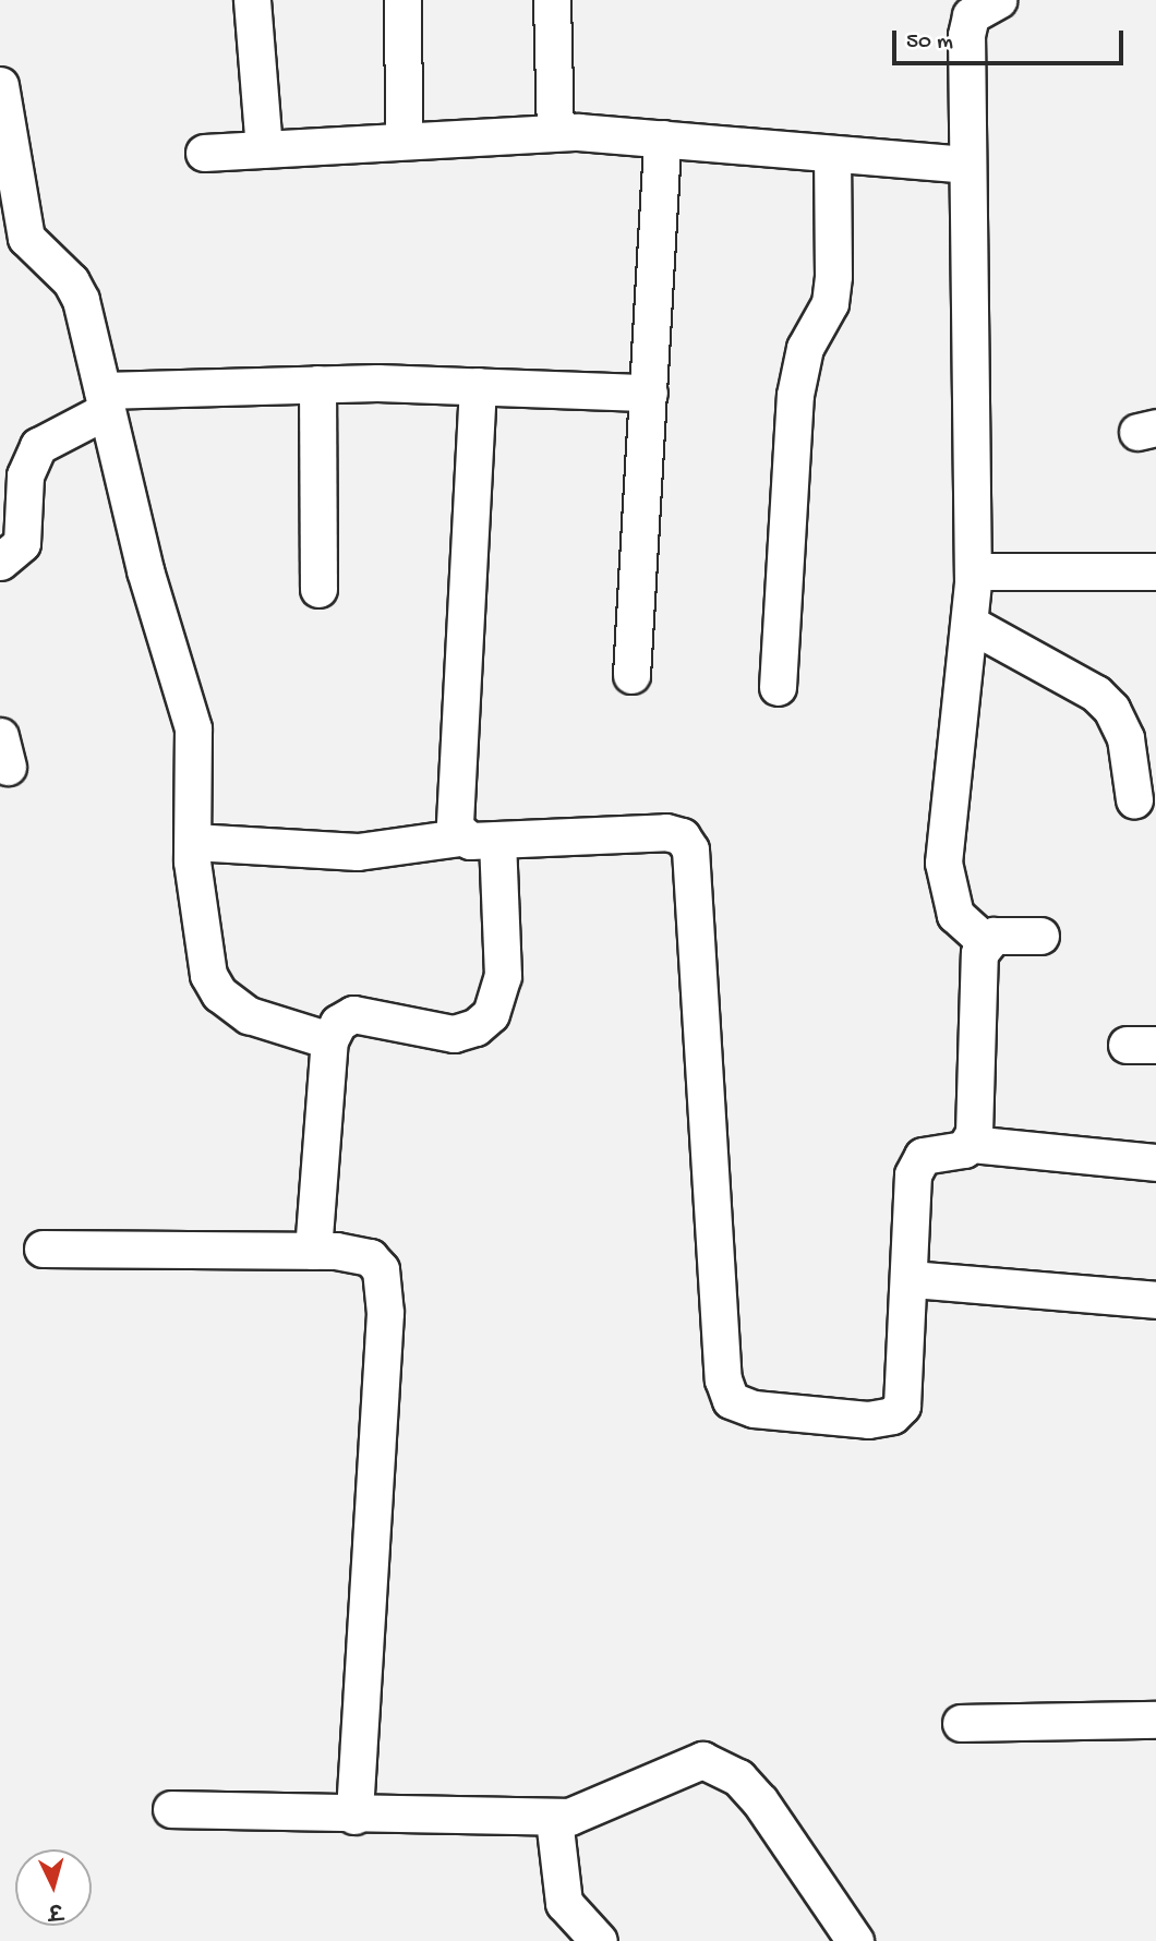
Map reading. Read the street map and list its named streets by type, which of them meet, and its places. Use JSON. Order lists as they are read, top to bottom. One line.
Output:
{"scale_bar":"50 m","north":"bottom"}
